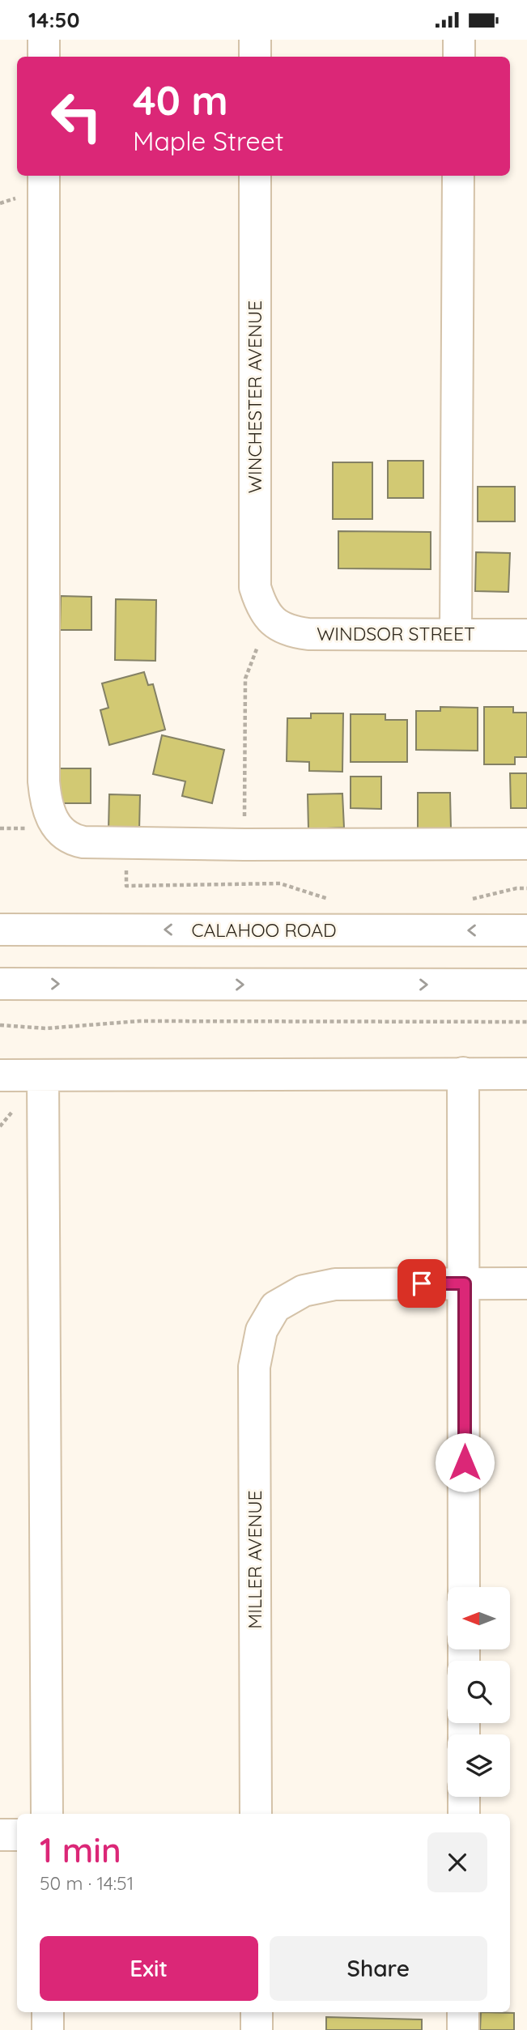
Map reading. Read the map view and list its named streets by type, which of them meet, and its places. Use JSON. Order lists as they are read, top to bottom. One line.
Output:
{"streets":{"street":["WINCHESTER AVENUE","WINDSOR STREET","CALAHOO ROAD","MILLER AVENUE"]},"crossings":[["WINCHESTER AVENUE","WINDSOR STREET"]],"north":"left","page":{"status":"14:50","turn":["40 m","Maple Street"],"heading":["1 min","50 m · 14:51"],"buttons":["Exit","Share"]}}
